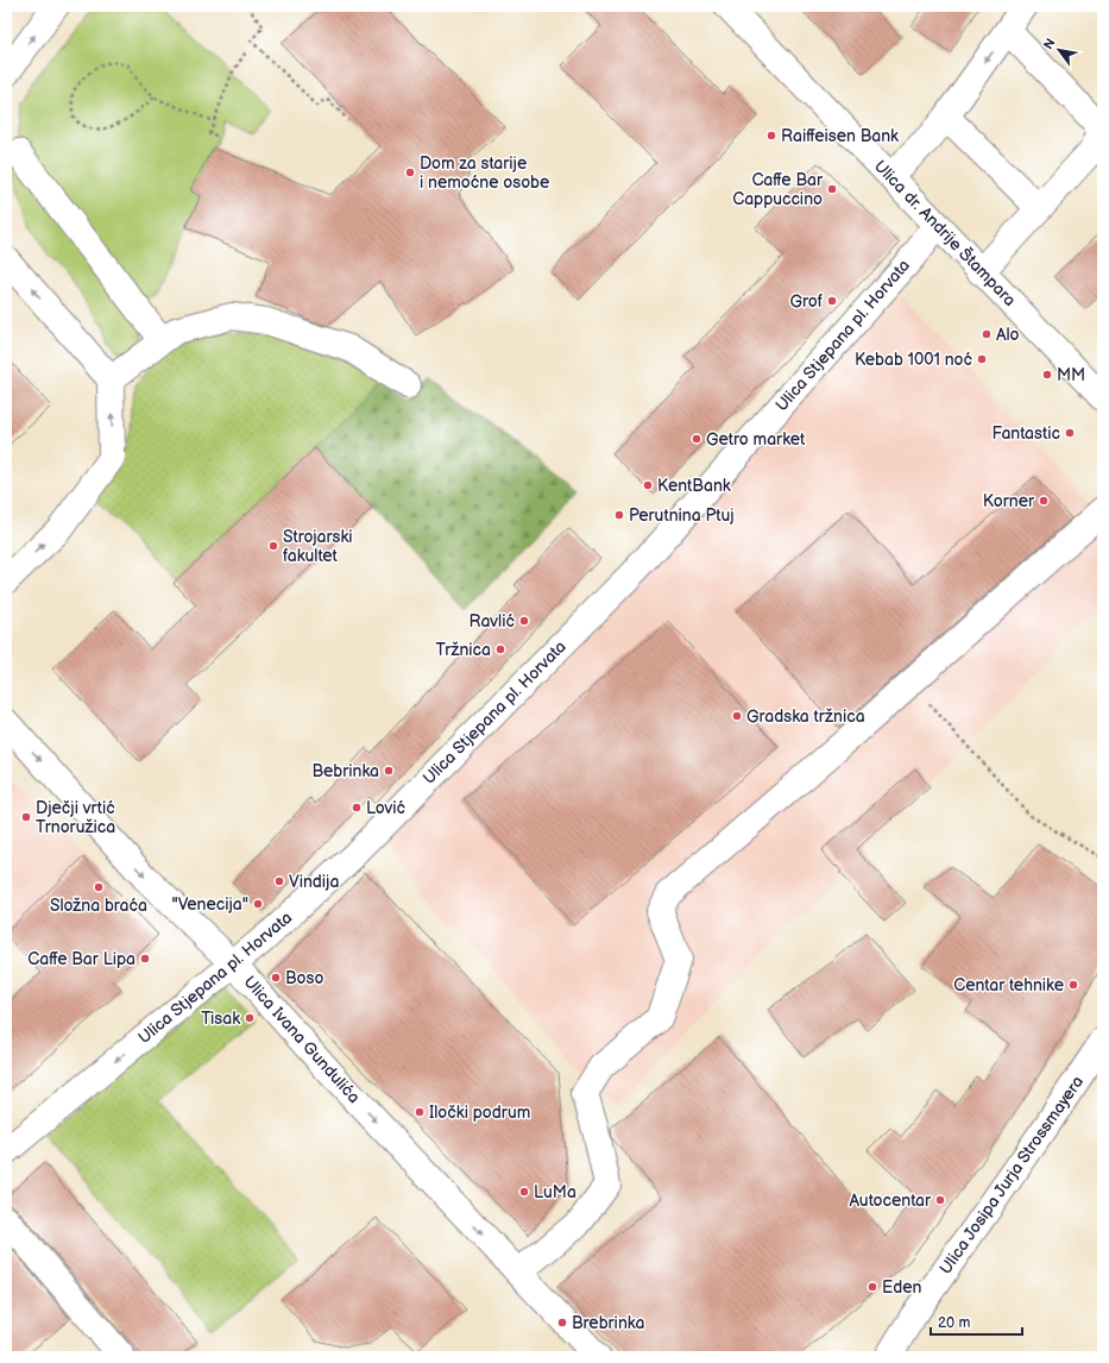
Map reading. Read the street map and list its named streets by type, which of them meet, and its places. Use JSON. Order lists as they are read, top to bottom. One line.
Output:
{"streets":{"street":["Ulica dr. Andrije Štampara","Ulica Stjepana pl. Horvata","Ulica Ivana Gundulića","Ulica Josipa Jurja Strossmayera"]},"crossings":[["Ulica dr. Andrije Štampara","Ulica Stjepana pl. Horvata"],["Ulica Stjepana pl. Horvata","Ulica Ivana Gundulića"]],"one_way":["Ulica Ivana Gundulića"],"places":["Raiffeisen Bank","Dom za starije i nemoćne osobe","Caffe Bar Cappuccino","Grof","Alo","Kebab 1001 noć","MM","Fantastic","Getro market","KentBank","Korner","Perutnina Ptuj","Strojarski fakultet","Ravlić","Tržnica","Gradska tržnica","Bebrinka","Lović","Dječji vrtić Trnoružica","Vindija","Složna braća","\"Venecija\"","Caffe Bar Lipa","Boso","Centar tehnike","Tisak","Iločki podrum","LuMa","Autocentar","Eden","Brebrinka"],"scale_bar":"20 m","north":"top left"}
